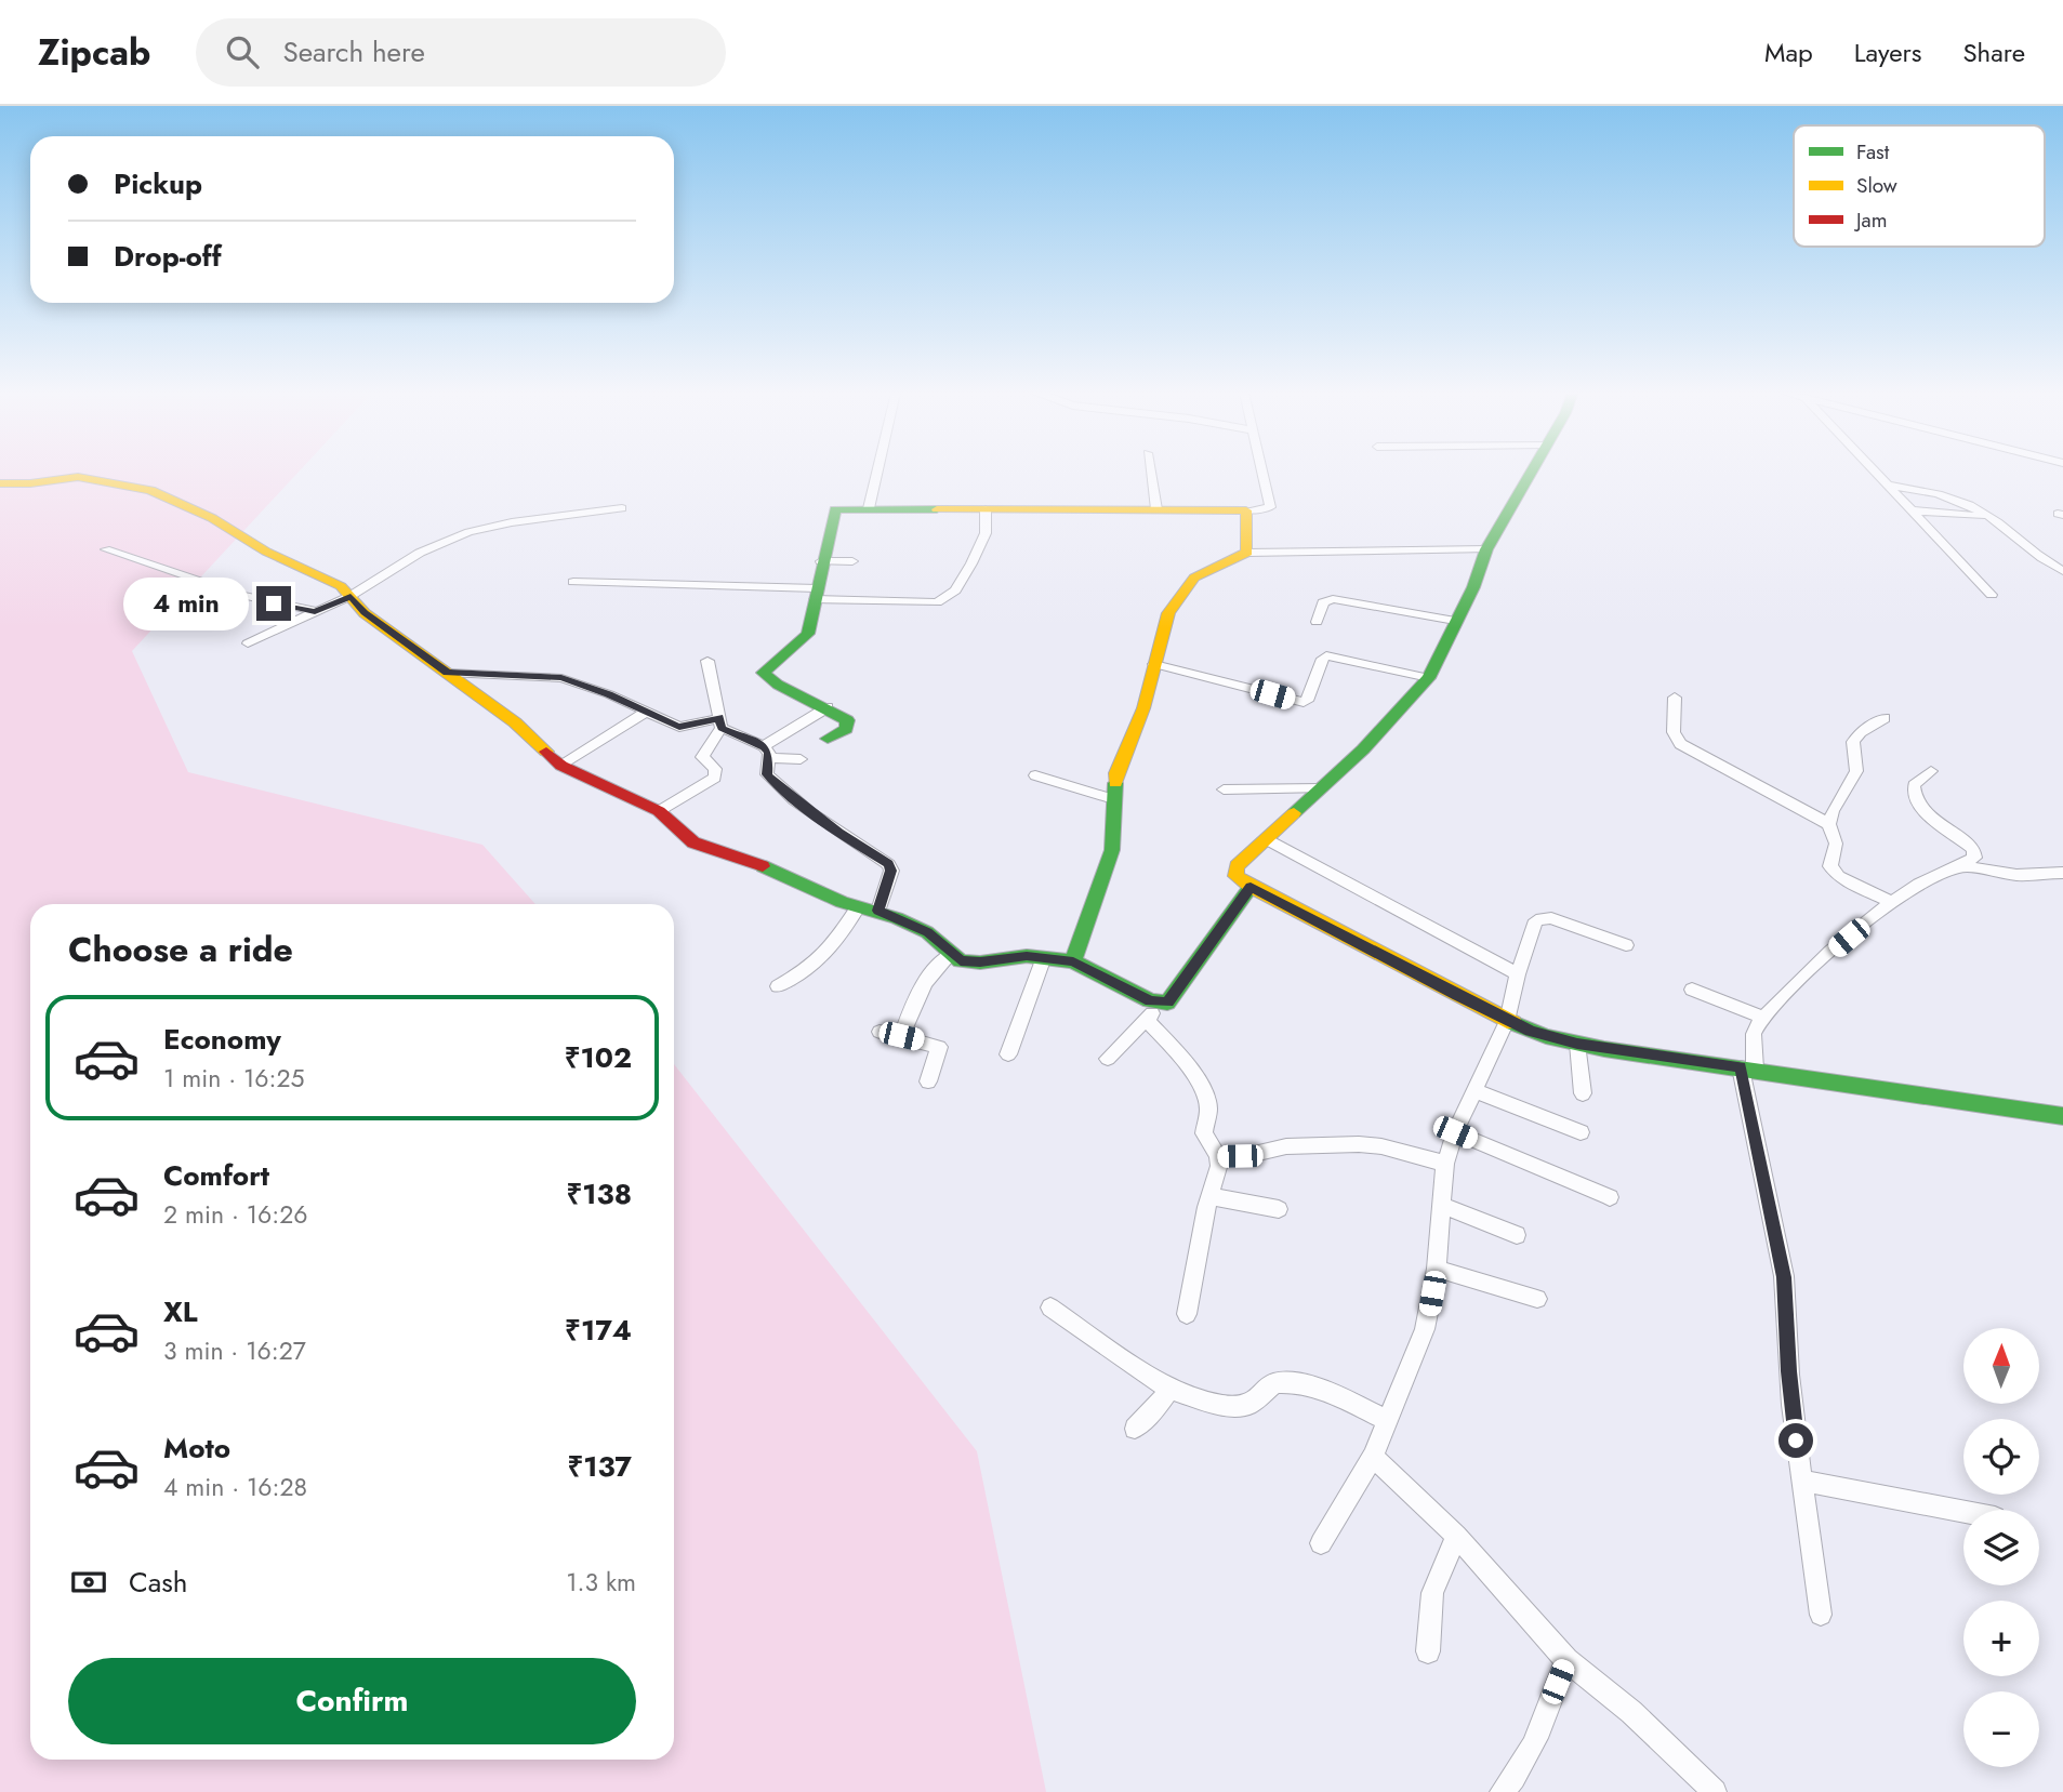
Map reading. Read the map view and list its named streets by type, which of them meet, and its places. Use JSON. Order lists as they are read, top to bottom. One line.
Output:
{"legend":["Fast","Slow","Jam"],"north":"top","page":{"header":"Zipcab","search":"Search here","nav":["Map","Layers","Share"],"banner":["Pickup","Drop-off"],"bubble":"4 min","heading":"Choose a ride","list":[{"name":"Economy","note":"1 min · 16:25","value":"₹102"},{"name":"Comfort","note":"2 min · 16:26","value":"₹138"},{"name":"XL","note":"3 min · 16:27","value":"₹174"},{"name":"Moto","note":"4 min · 16:28","value":"₹137"}],"map_buttons":["+","−"],"pay":["Cash","1.3 km"],"buttons":"Confirm"}}
